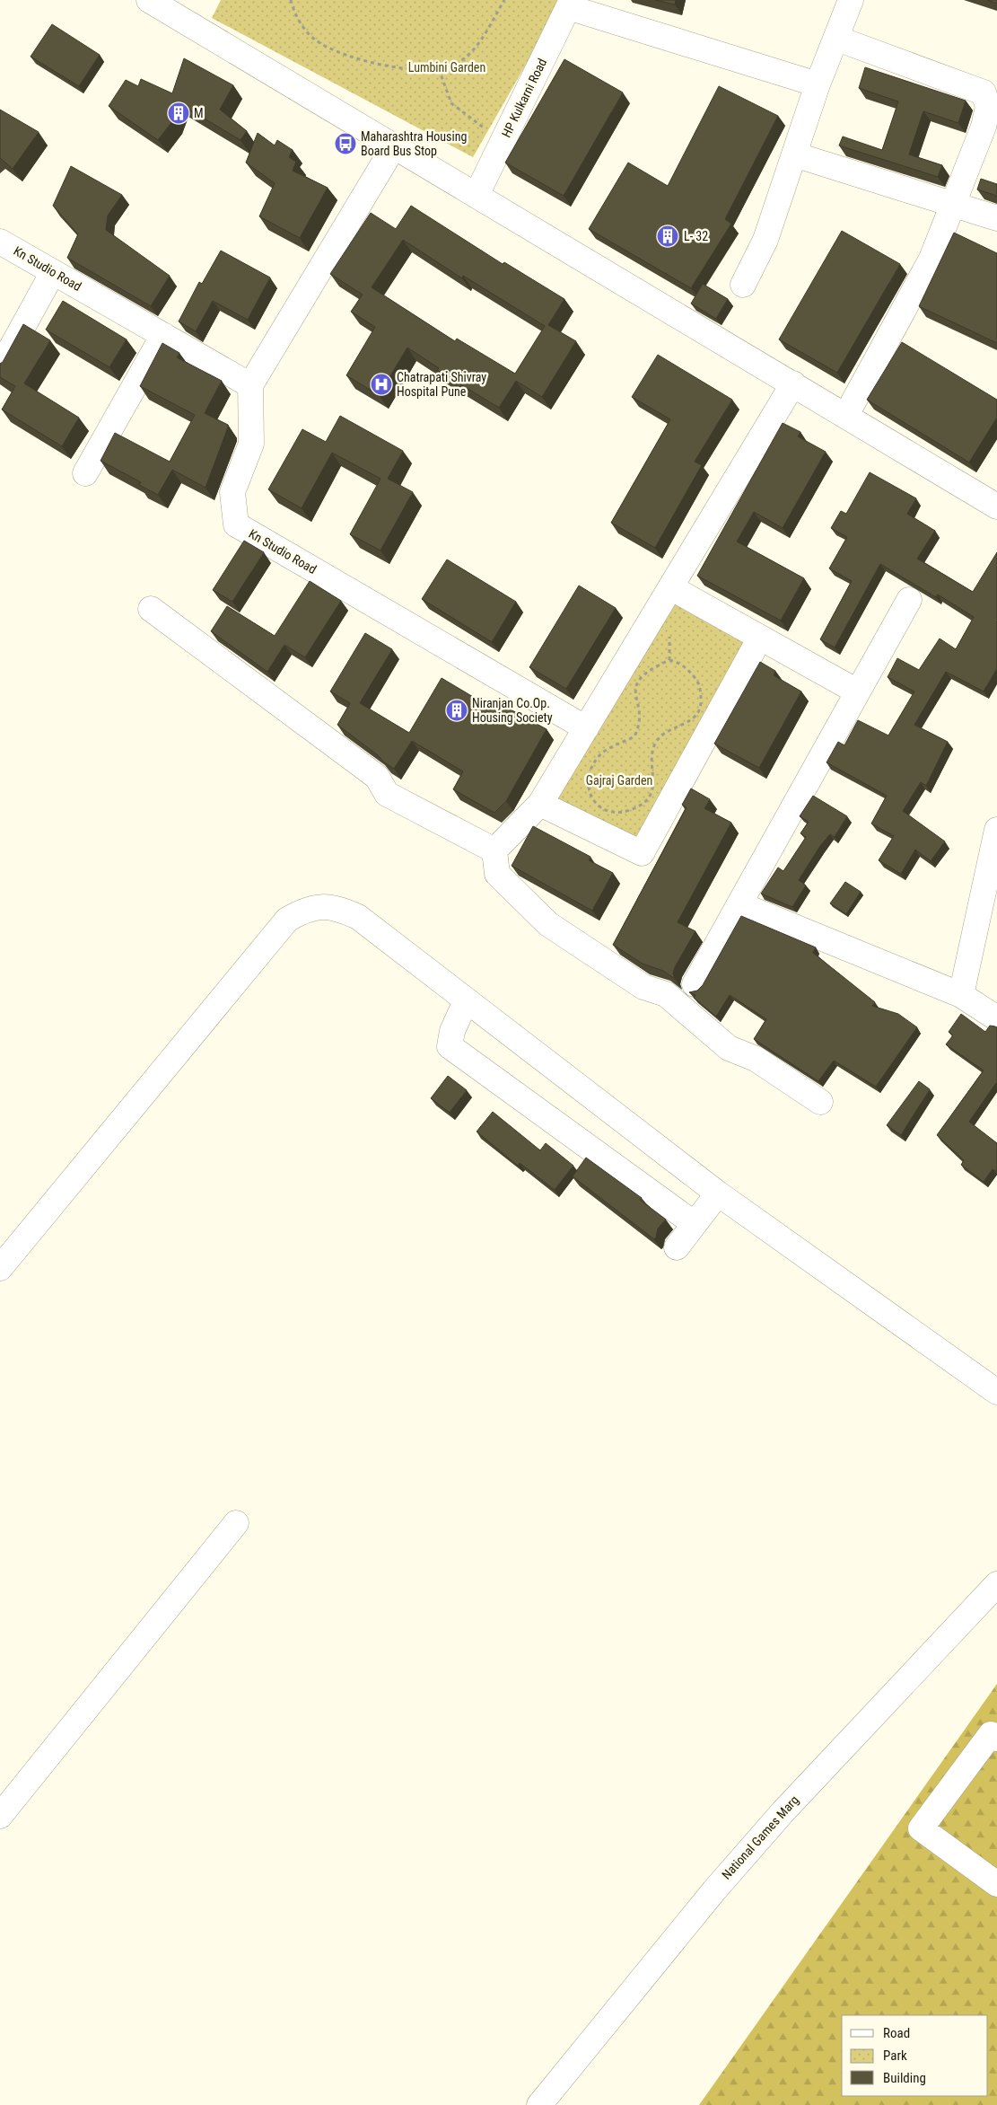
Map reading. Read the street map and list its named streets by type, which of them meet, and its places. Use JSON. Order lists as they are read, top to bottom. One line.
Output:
{"streets":{"street":["HP Kulkarni Road","Kn Studio Road","National Games Marg"]},"parks":["Lumbini Garden","Gajraj Garden"],"places":{"building":["M","L- 32","Niranjan Co.Op. Housing Society"],"bus stop":["Maharashtra Housing Board Bus Stop"],"hospital":["Chatrapati Shivray Hospital Pune"]},"legend":["Road","Park","Building"]}
